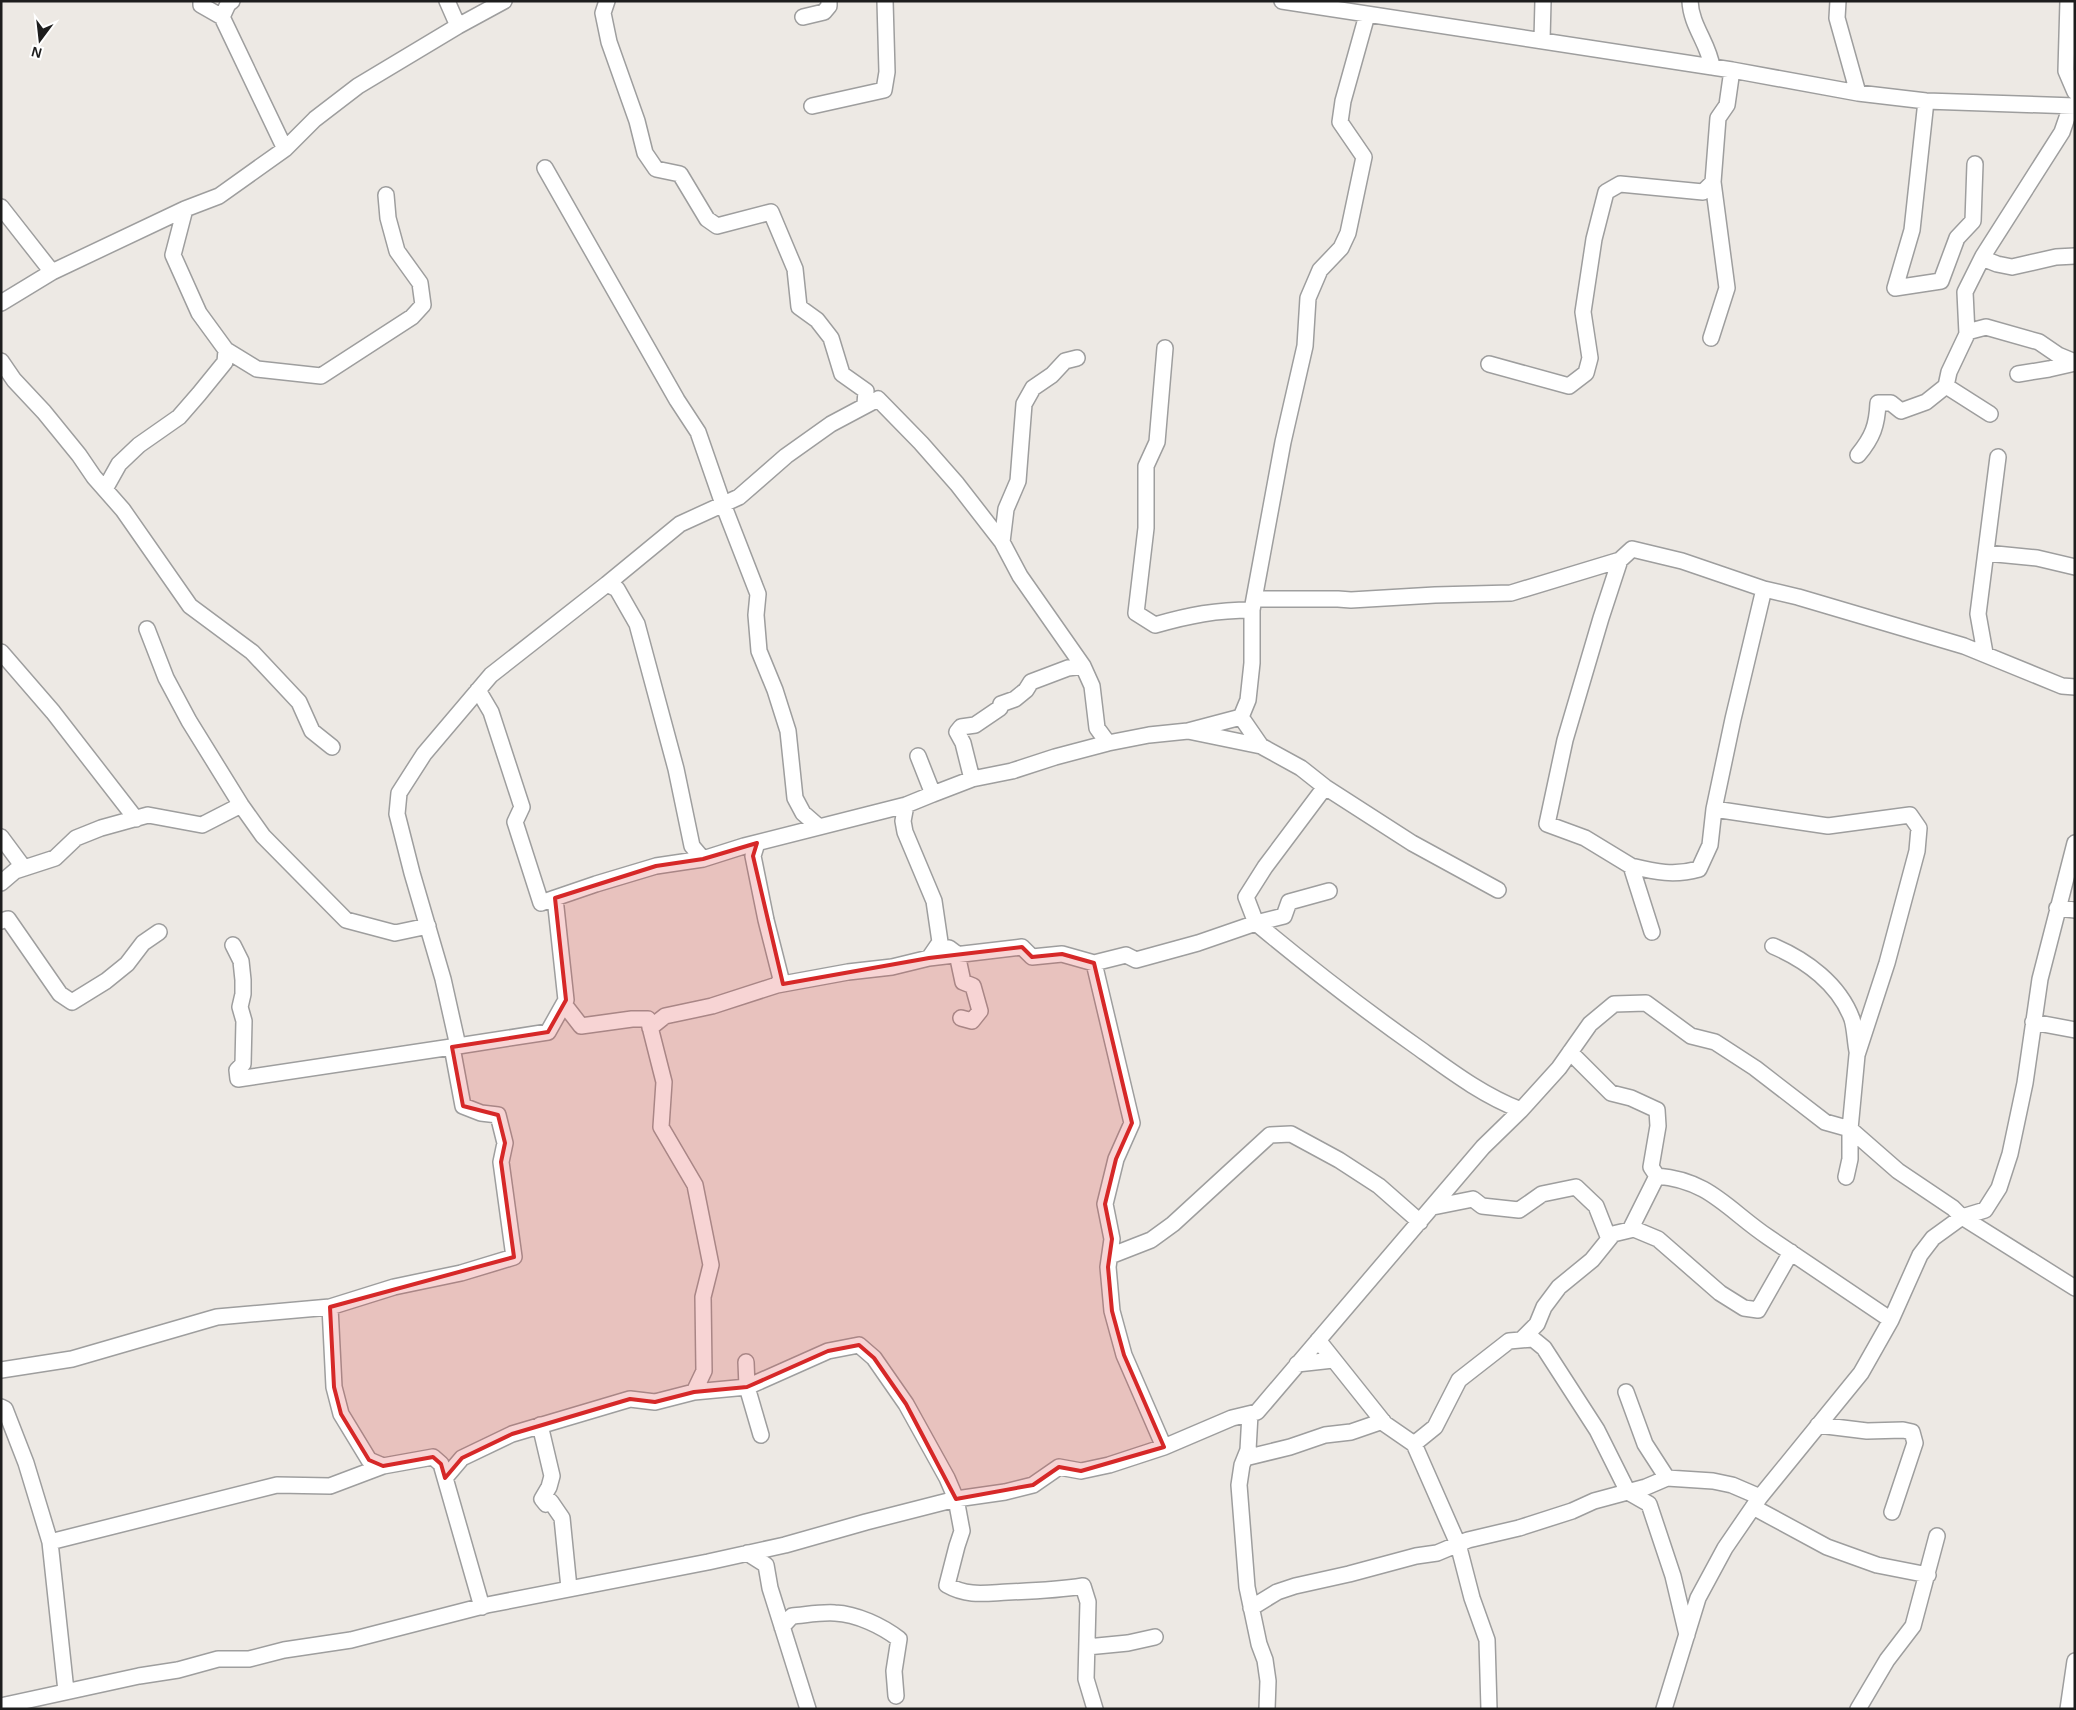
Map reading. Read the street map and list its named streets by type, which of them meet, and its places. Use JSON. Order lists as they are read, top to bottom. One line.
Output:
{"north":"bottom"}
